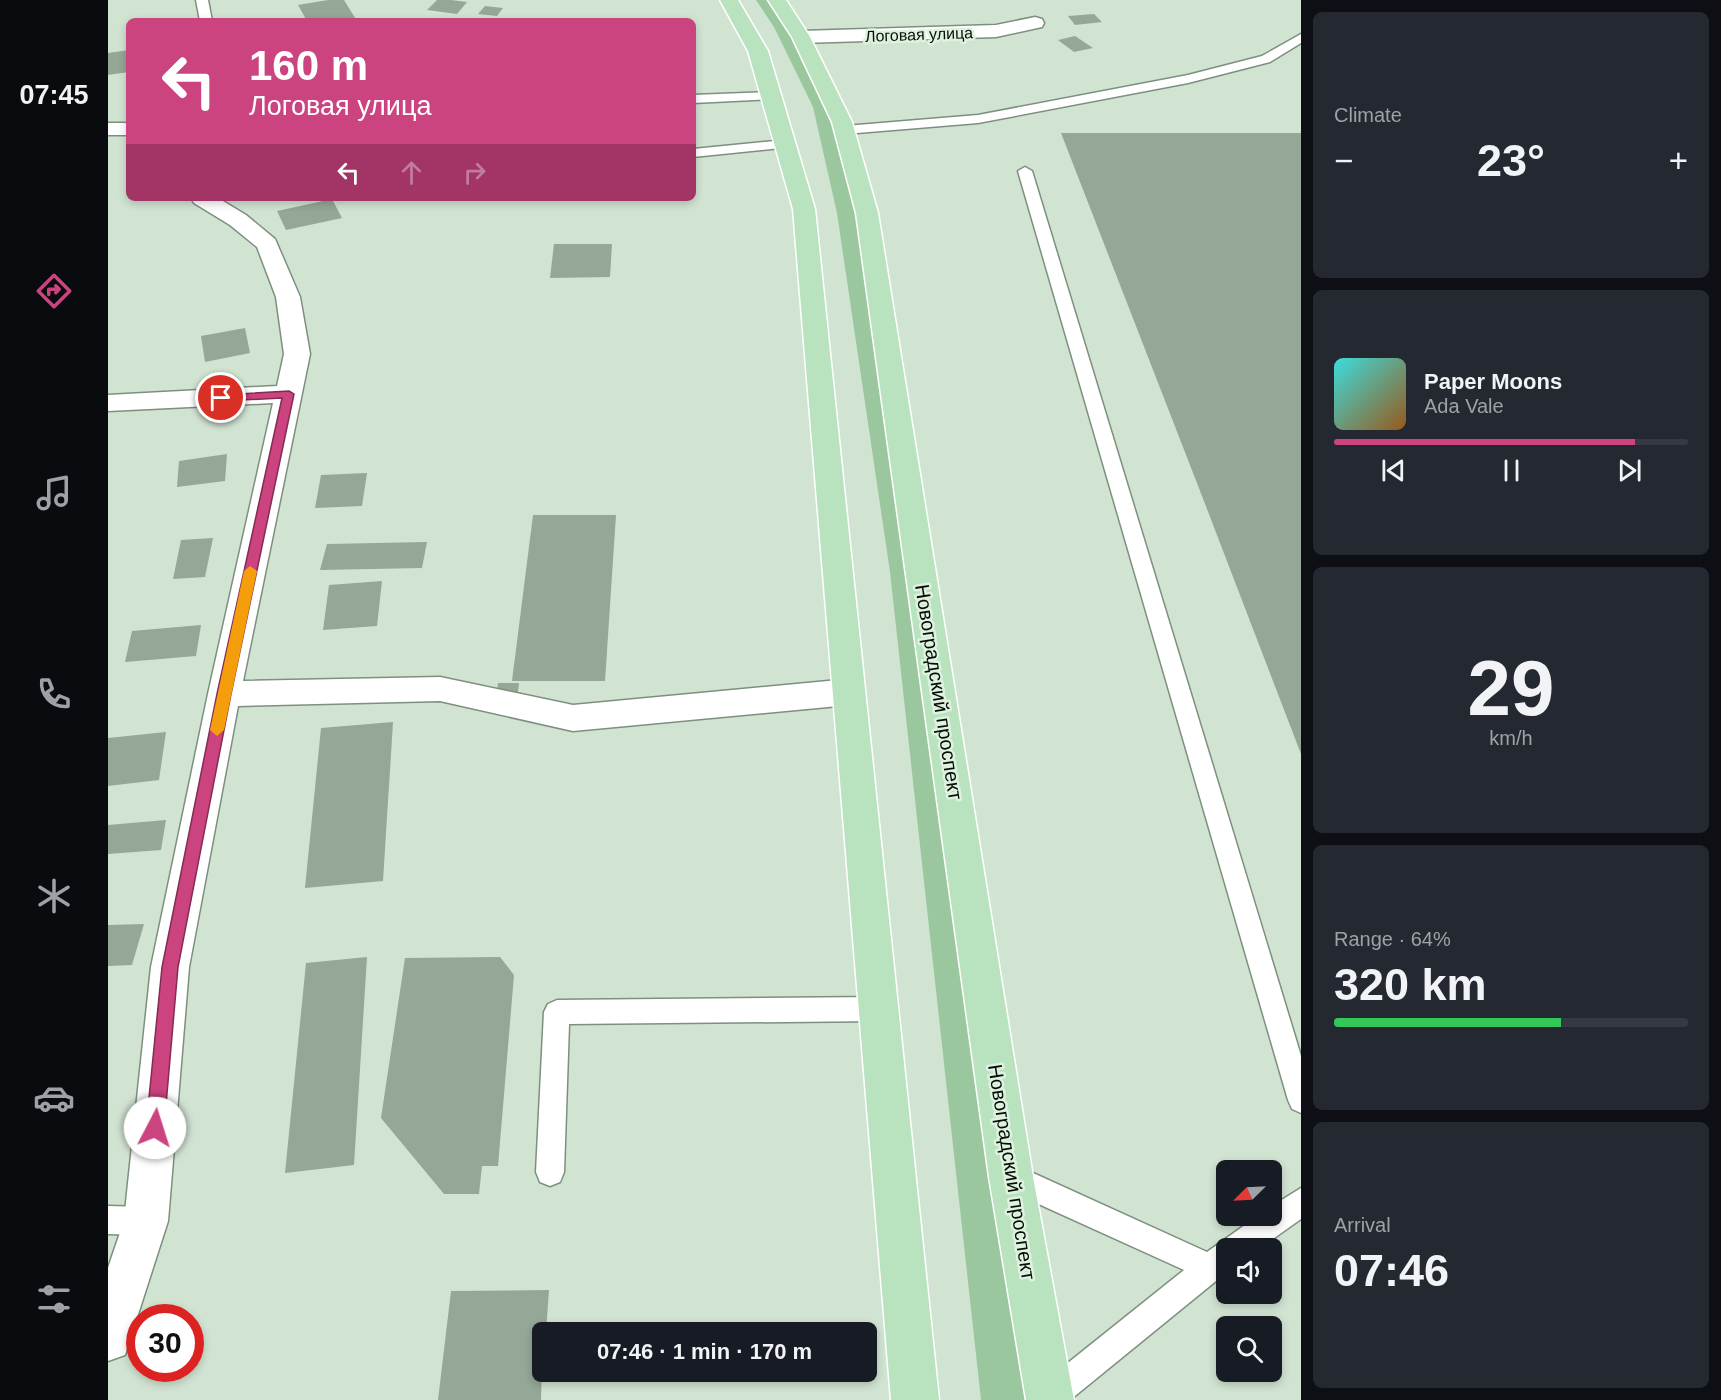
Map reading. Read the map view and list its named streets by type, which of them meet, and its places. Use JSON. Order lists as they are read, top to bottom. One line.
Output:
{"streets":{"main road":["Новоградский проспект"],"street":["Логовая улица"]},"crossings":[["Логовая улица","Новоградский проспект"]],"north":"bottom left","page":{"tabs":"07:45","tile":["Climate",["29","km/h"],["Range · 64%","320 km"],["Arrival","07:46"]],"turn":["160 m","Логовая улица"],"heat":["−","23°","+"],"song":["Paper Moons","Ada Vale"],"limit":"30","trip":"07:46 · 1 min · 170 m"}}
